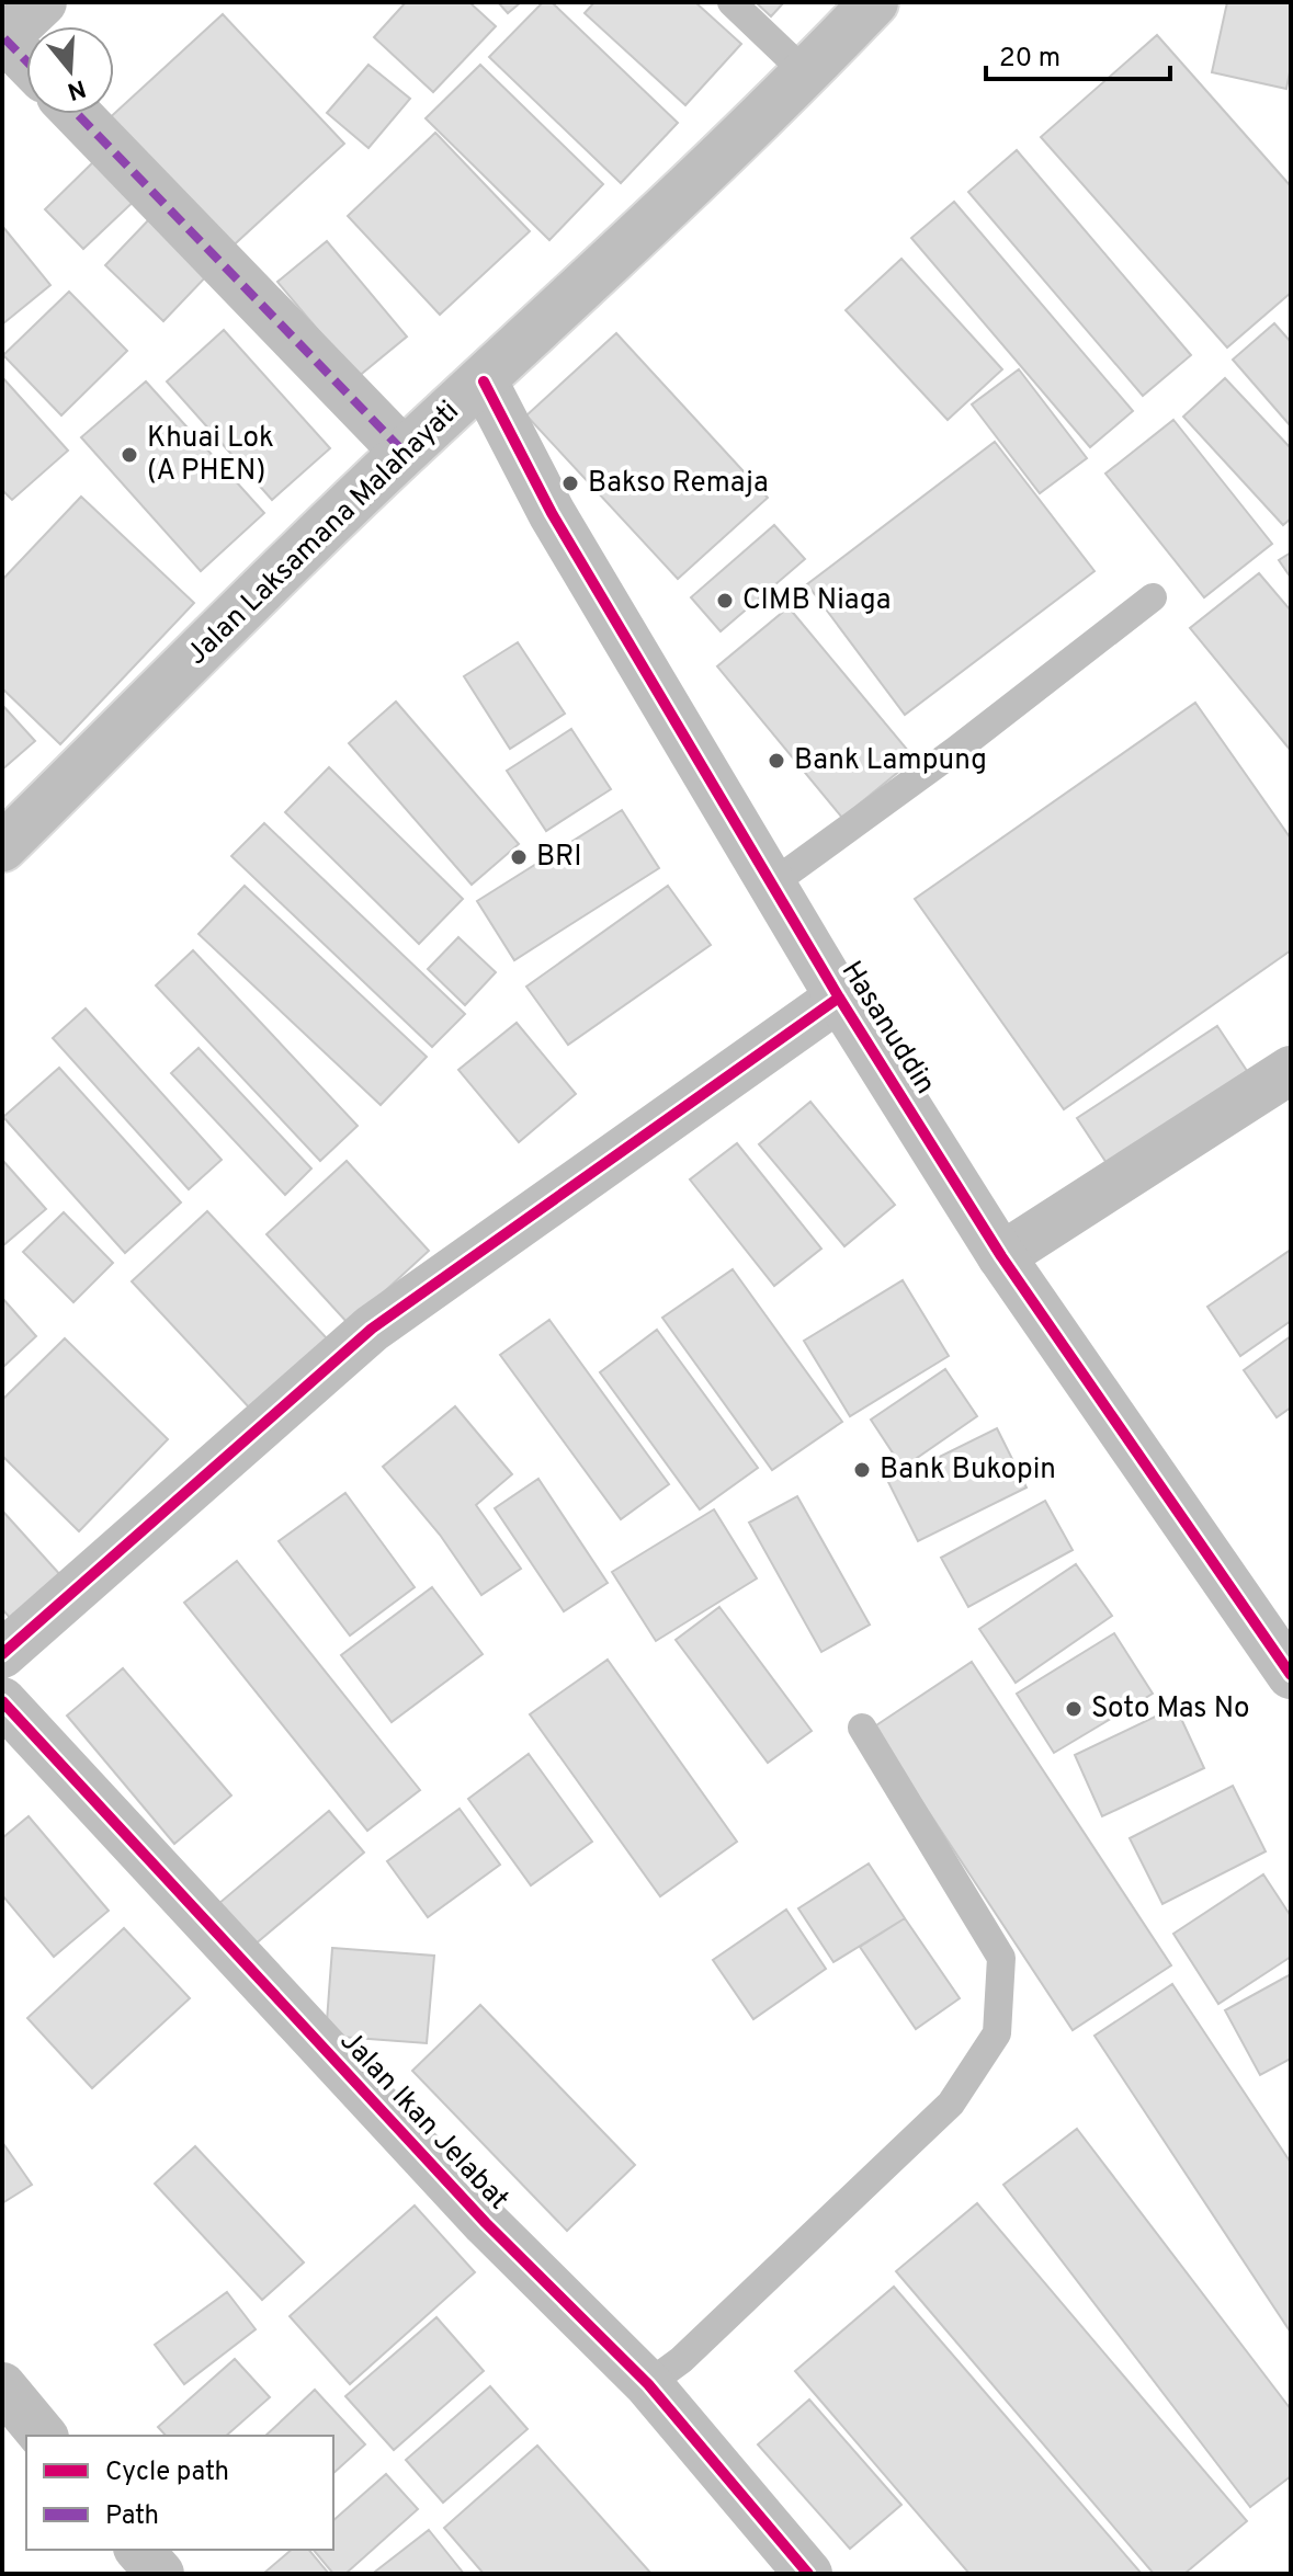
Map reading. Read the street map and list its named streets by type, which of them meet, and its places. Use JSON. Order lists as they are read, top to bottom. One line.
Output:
{"streets":{"main road":["Jalan Laksamana Malahayati","Hasanuddin","Jalan Ikan Jelabat"]},"crossings":[["Jalan Laksamana Malahayati","Hasanuddin"]],"places":["Khuai Lok (A PHEN)","Bakso Remaja","CIMB Niaga","Bank Lampung","BRI","Bank Bukopin","Soto Mas No"],"legend":["Cycle path","Path"],"scale_bar":"20 m","north":"bottom"}
